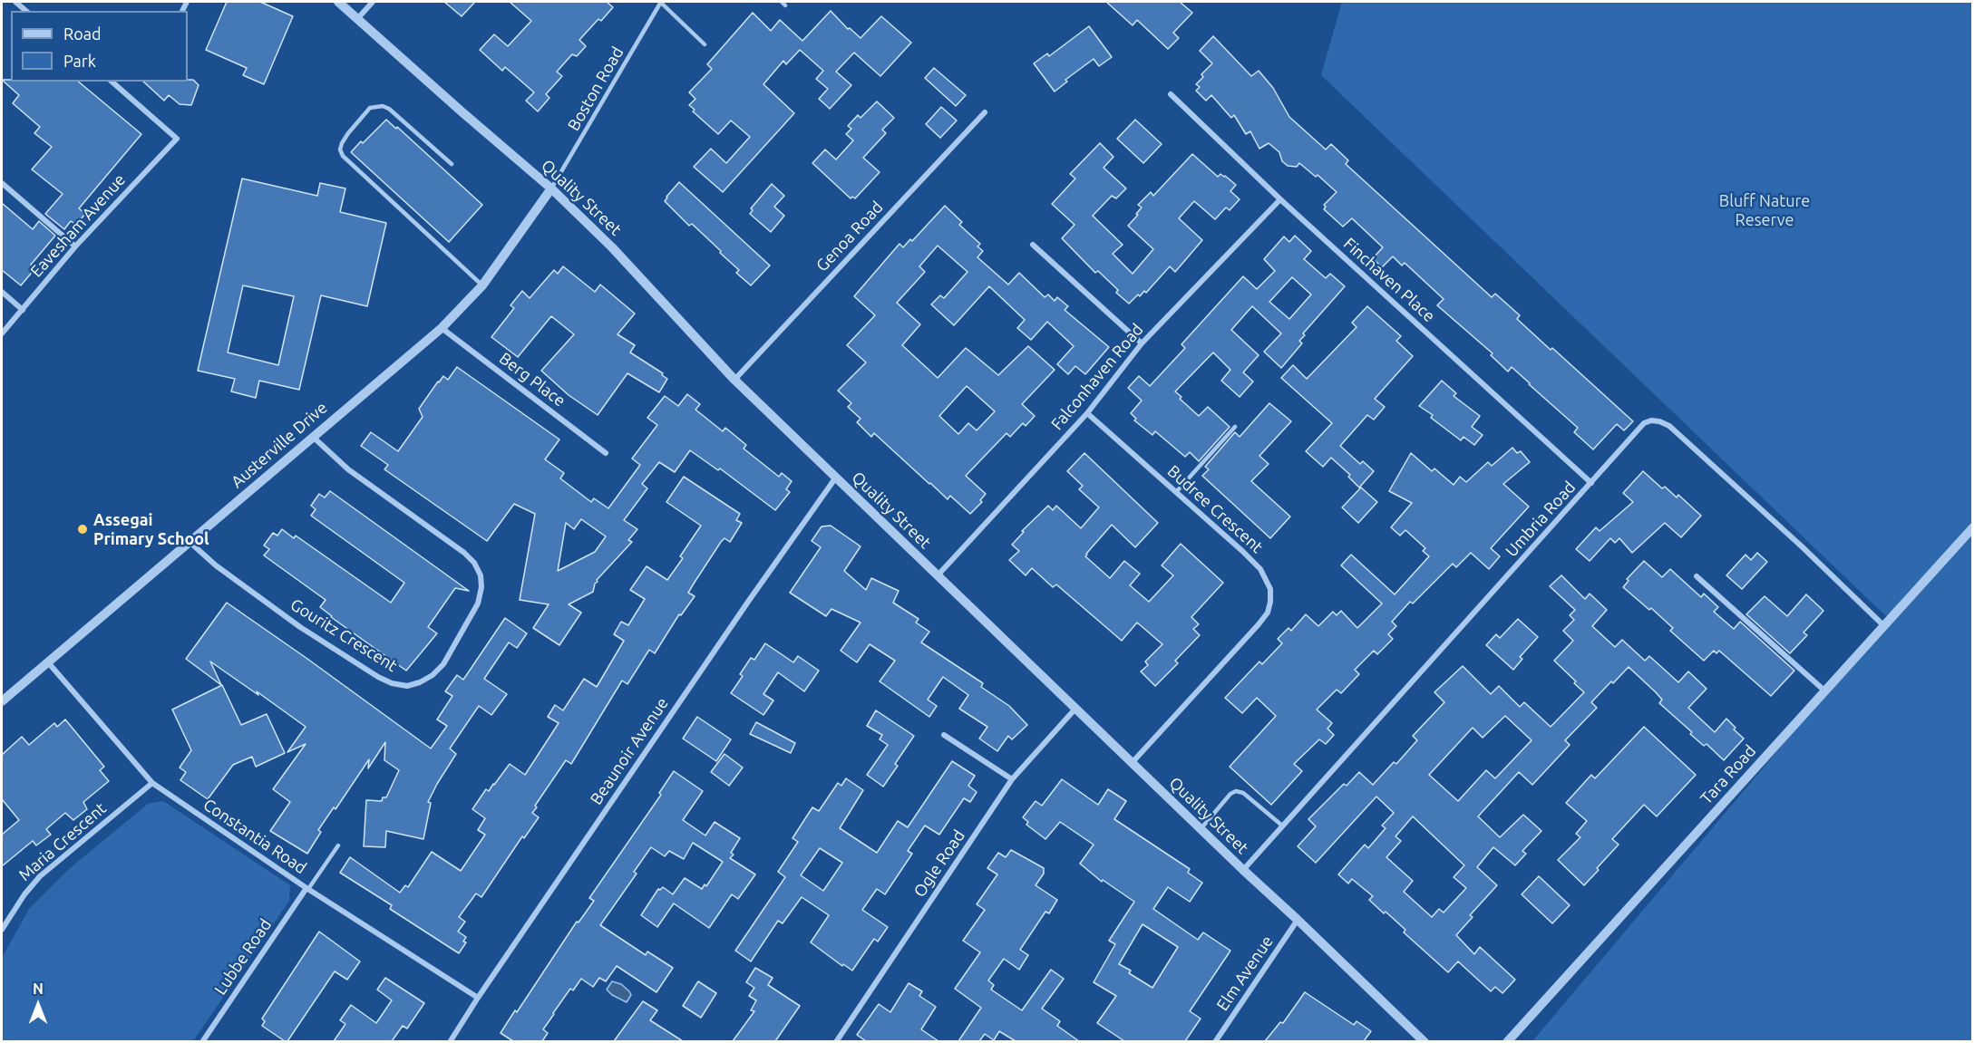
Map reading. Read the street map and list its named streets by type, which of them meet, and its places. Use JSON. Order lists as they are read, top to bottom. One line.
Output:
{"streets":{"street":["Quality Street","Eavesham Avenue","Genoa Road","Finchaven Place","Falconhaven Road","Berg Place","Austerville Drive","Budree Crescent","Umbria Road","Gouritz Crescent","Beaunoir Avenue","Tara Road","Constantia Road","Maria Crescent","Ogle Road","Lubbe Road","Elm Avenue"],"lane":["Boston Road"]},"crossings":[["Boston Road","Quality Street"],["Boston Road","Austerville Drive"],["Quality Street","Genoa Road"],["Quality Street","Falconhaven Road"],["Quality Street","Austerville Drive"],["Quality Street","Budree Crescent"],["Quality Street","Umbria Road"],["Quality Street","Beaunoir Avenue"],["Quality Street","Ogle Road"],["Quality Street","Elm Avenue"],["Finchaven Place","Falconhaven Road"],["Finchaven Place","Umbria Road"],["Falconhaven Road","Budree Crescent"],["Berg Place","Austerville Drive"],["Austerville Drive","Gouritz Crescent"],["Austerville Drive","Constantia Road"],["Umbria Road","Tara Road"],["Beaunoir Avenue","Constantia Road"],["Constantia Road","Maria Crescent"],["Constantia Road","Lubbe Road"]],"parks":["Bluff Nature Reserve"],"places":["Assegai Primary School"],"legend":["Road","Park"],"north":"top"}
